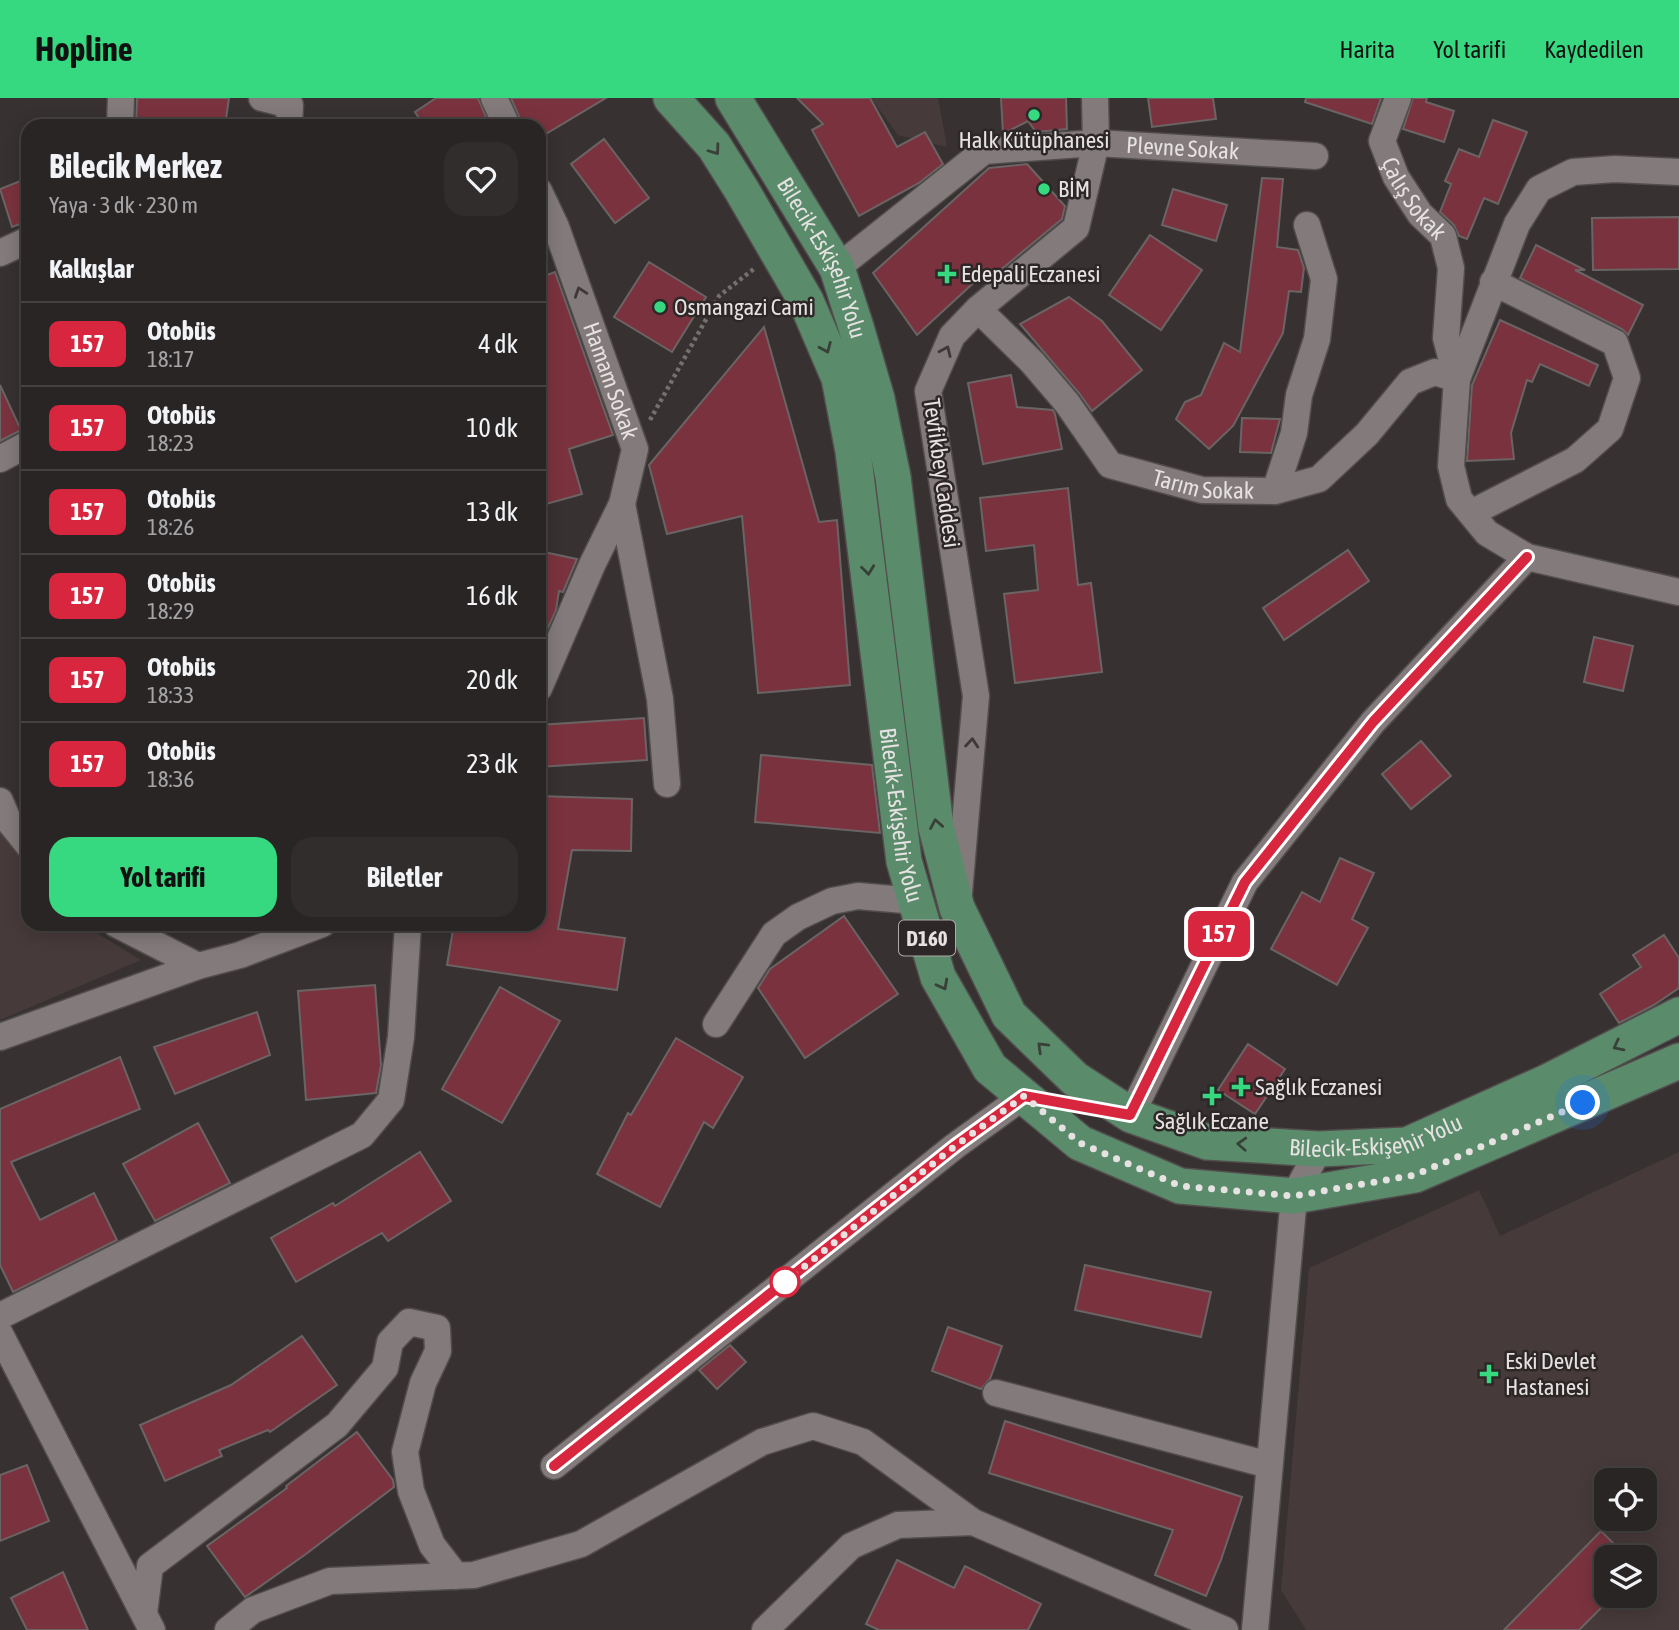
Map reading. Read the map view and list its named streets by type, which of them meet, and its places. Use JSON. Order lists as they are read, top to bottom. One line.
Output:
{"streets":{"main road":["Bilecik-Eskişehir Yolu","D160"],"street":["Plevne Sokak","Çalış Sokak","Hamam Sokak","Tevfikbey Caddesi","Tarım Sokak"]},"crossings":[["Plevne Sokak","Bilecik-Eskişehir Yolu"],["Plevne Sokak","Tevfikbey Caddesi"],["Çalış Sokak","Tarım Sokak"],["Bilecik-Eskişehir Yolu","Tevfikbey Caddesi"],["Tevfikbey Caddesi","Tarım Sokak"]],"one_way":["Hamam Sokak","Tevfikbey Caddesi"],"places":{"other":["Halk Kütüphanesi","BİM","Osmangazi Cami"],"health":["Edepali Eczanesi","Sağlık Eczanesi","Sağlık Eczane","Eski Devlet Hastanesi"]},"lines":["bus line 157"],"page":{"header":"Hopline","nav":["Harita","Yol tarifi","Kaydedilen"],"on_map":"157","heading":[["Bilecik Merkez","Yaya · 3 dk · 230 m"],"Kalkışlar"],"list":[{"mark":"157","name":"Otobüs","note":"18:17","value":"4 dk"},{"mark":"157","name":"Otobüs","note":"18:23","value":"10 dk"},{"mark":"157","name":"Otobüs","note":"18:26","value":"13 dk"},{"mark":"157","name":"Otobüs","note":"18:29","value":"16 dk"},{"mark":"157","name":"Otobüs","note":"18:33","value":"20 dk"},{"mark":"157","name":"Otobüs","note":"18:36","value":"23 dk"}],"buttons":["Yol tarifi","Biletler"]}}
